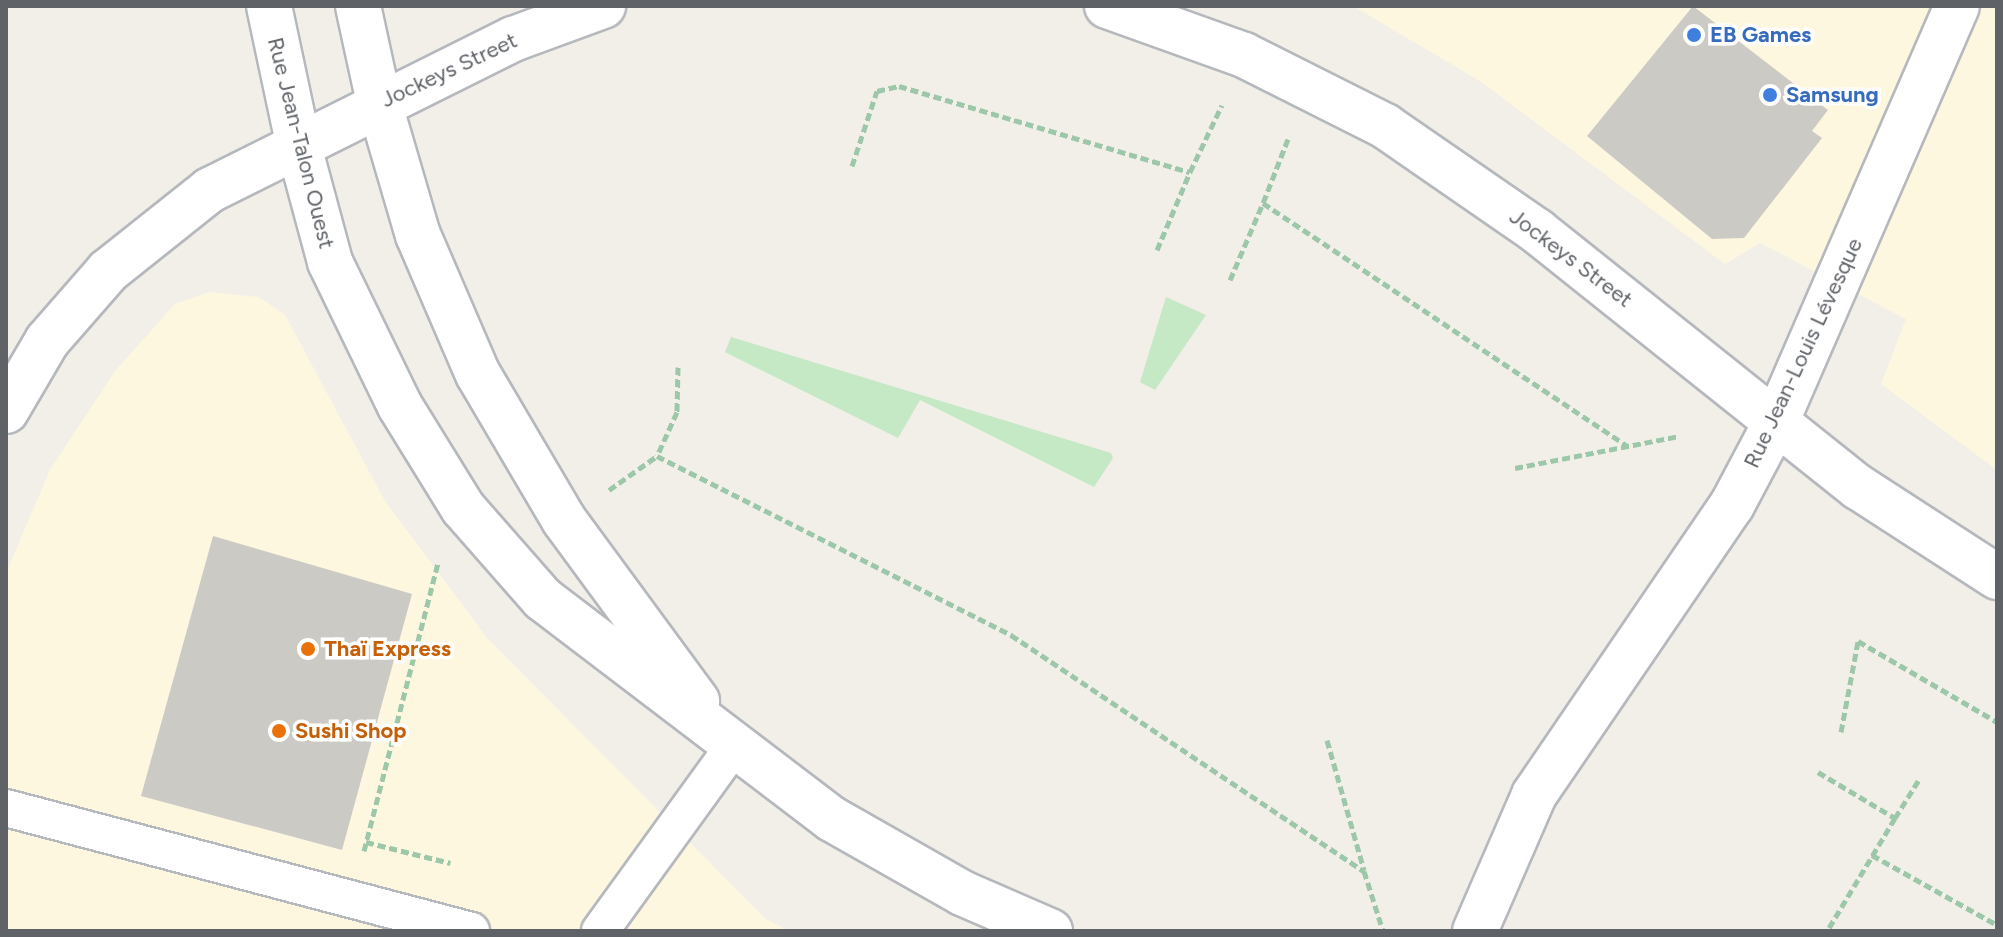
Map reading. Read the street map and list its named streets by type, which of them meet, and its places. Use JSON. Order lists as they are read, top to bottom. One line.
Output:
{"streets":{"street":["Jockeys Street","Rue Jean-Talon Ouest","Rue Jean-Louis Lévesque"]},"crossings":[["Jockeys Street","Rue Jean-Talon Ouest"],["Jockeys Street","Rue Jean-Louis Lévesque"]],"places":["EB Games","Samsung","Thaï Express","Sushi Shop"]}
